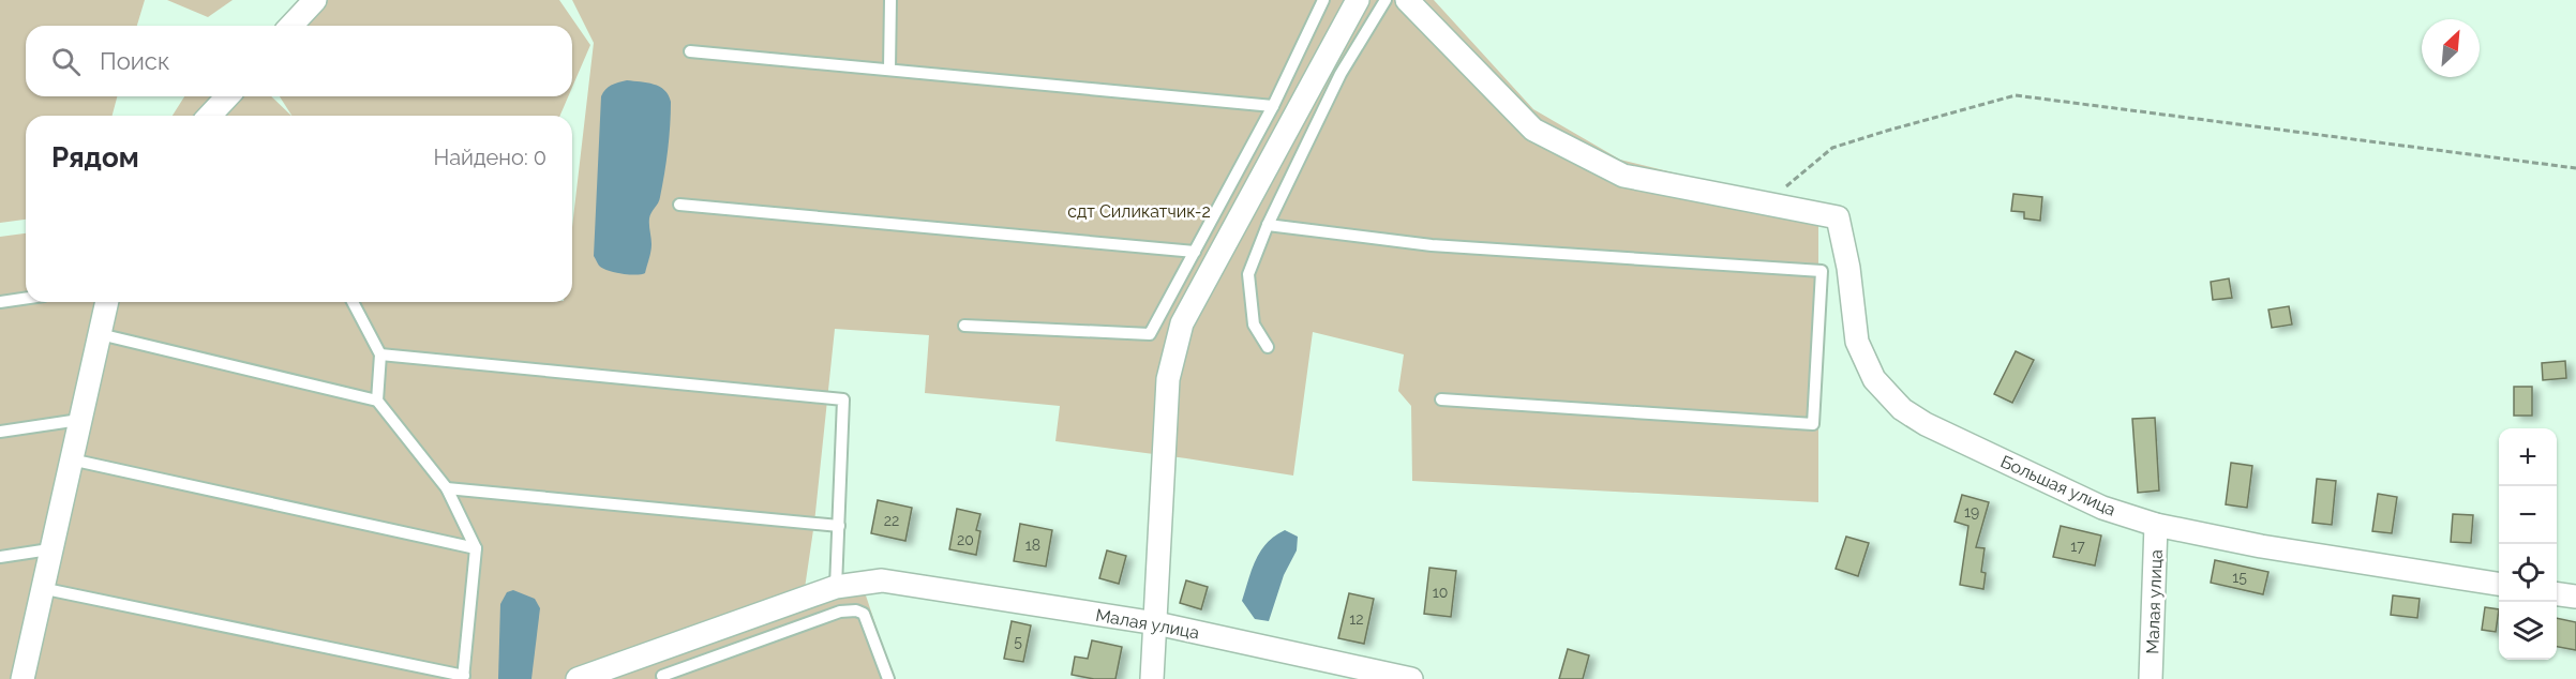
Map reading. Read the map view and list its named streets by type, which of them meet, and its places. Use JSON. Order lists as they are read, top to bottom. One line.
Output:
{"streets":{"street":["Большая улица","Малая улица"]},"crossings":[["Большая улица","Малая улица"]],"parks":["сдт Силикатчик-2"],"house_numbers":["19","22","20","18","17","15","10","12","5"],"north":"top right","page":{"search":"Поиск","heading":["Рядом","Найдено: 0"],"map_buttons":["+","−"]}}
